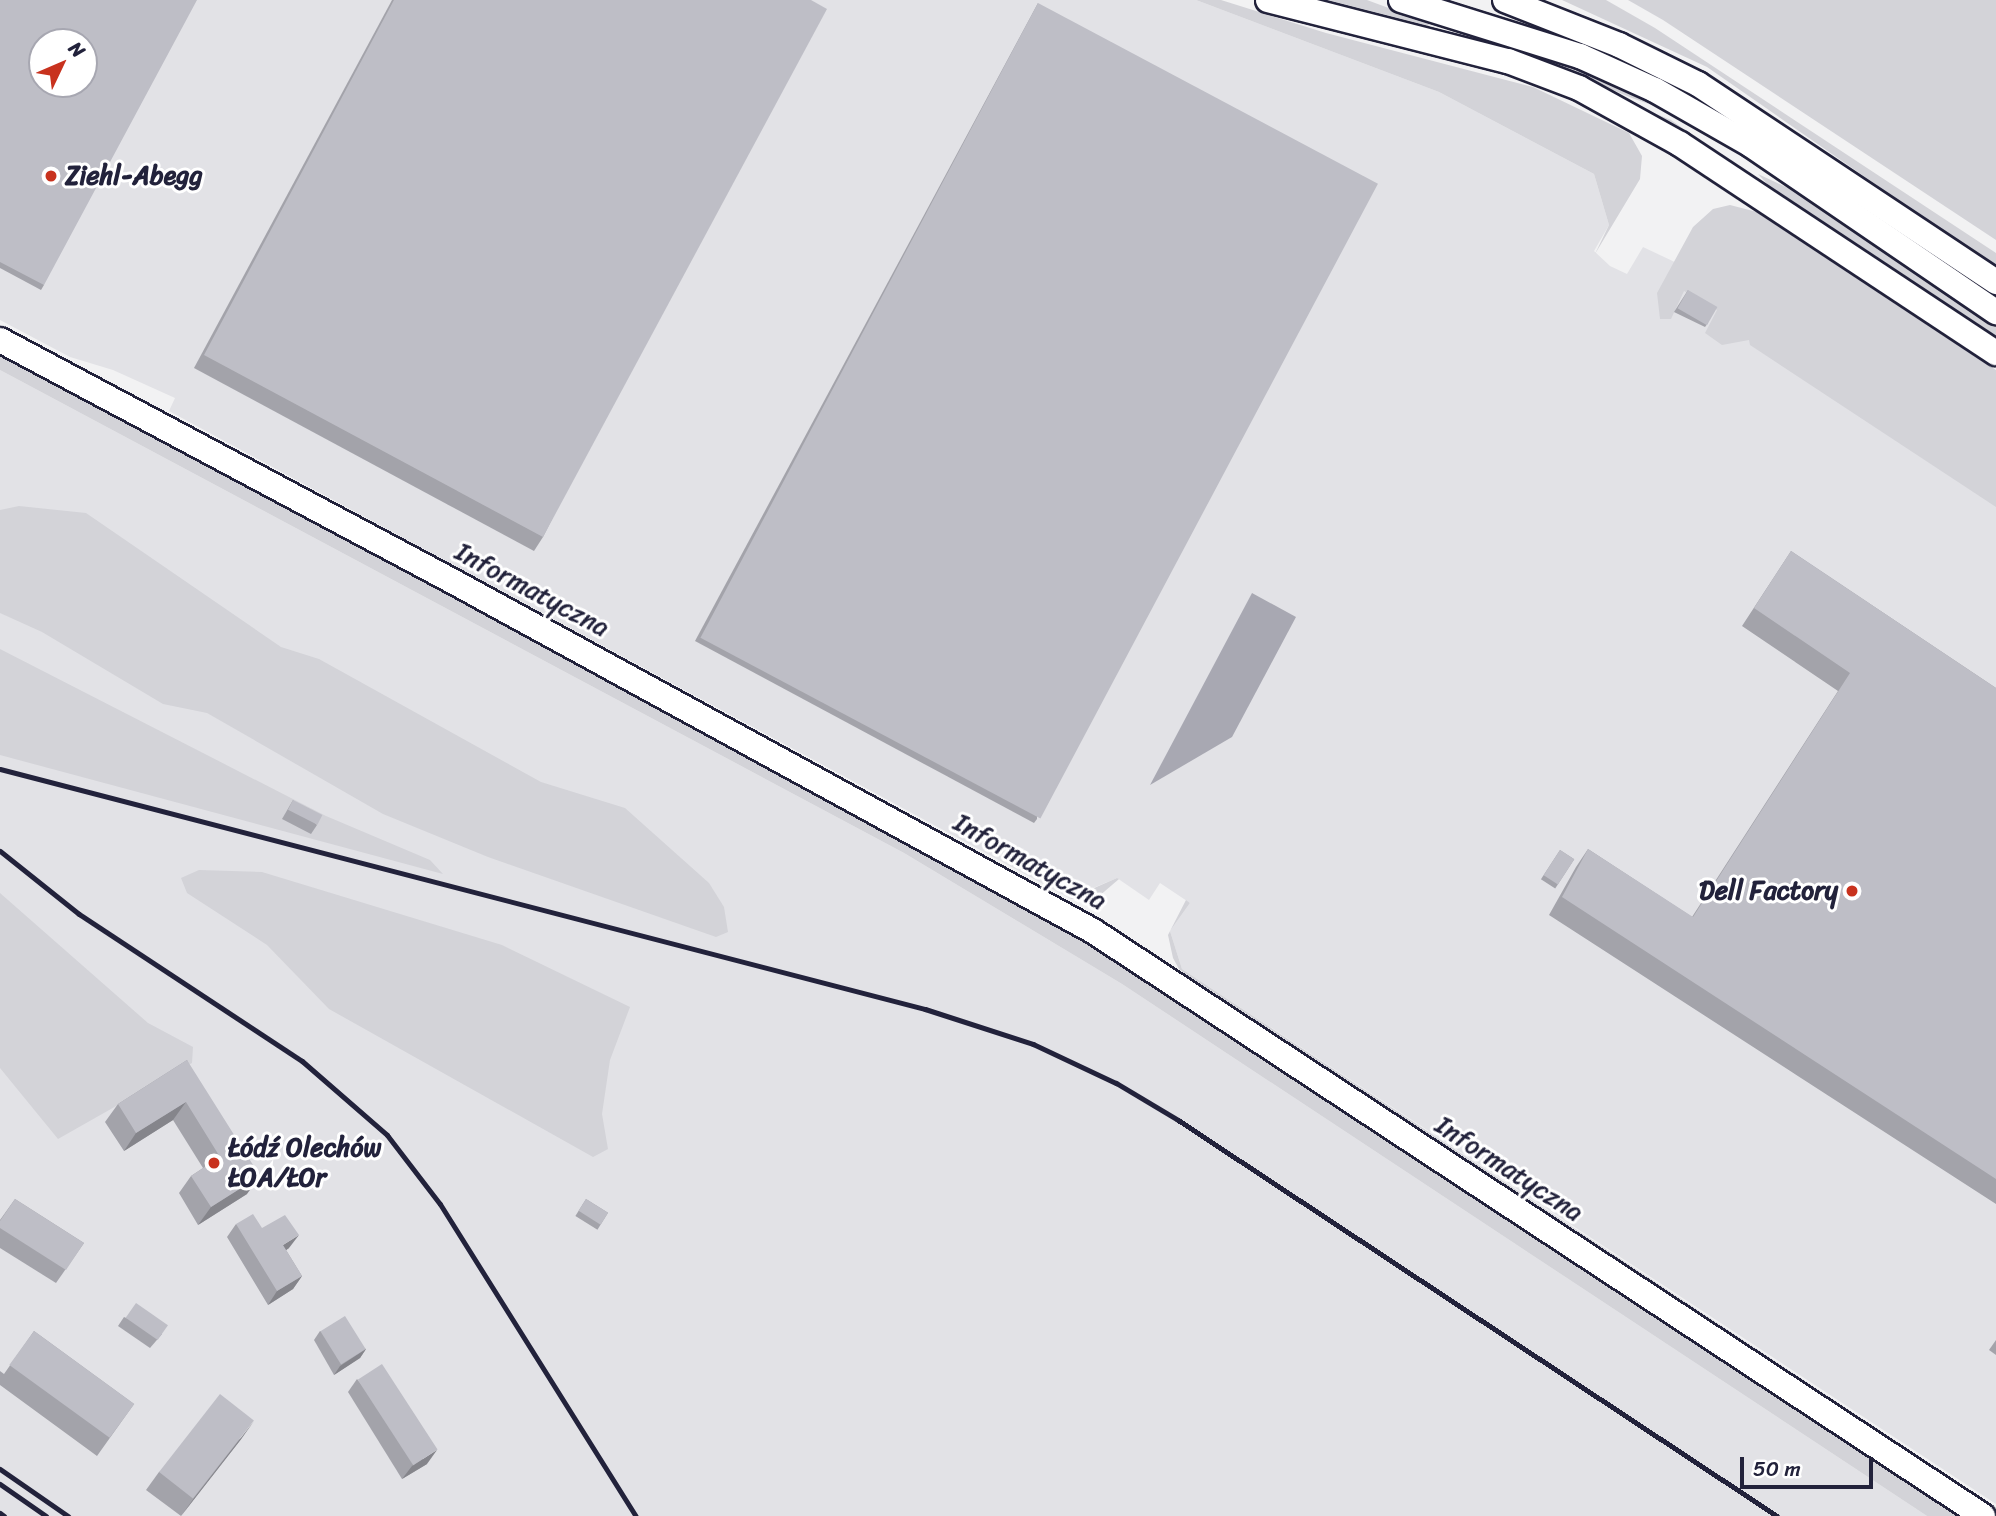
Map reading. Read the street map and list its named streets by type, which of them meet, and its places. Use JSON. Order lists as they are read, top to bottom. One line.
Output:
{"streets":{"street":["Informatyczna"]},"places":["Ziehl-Abegg","Dell Factory","Łódź Olechów ŁOA/ŁOr"],"scale_bar":"50 m","north":"top right"}
